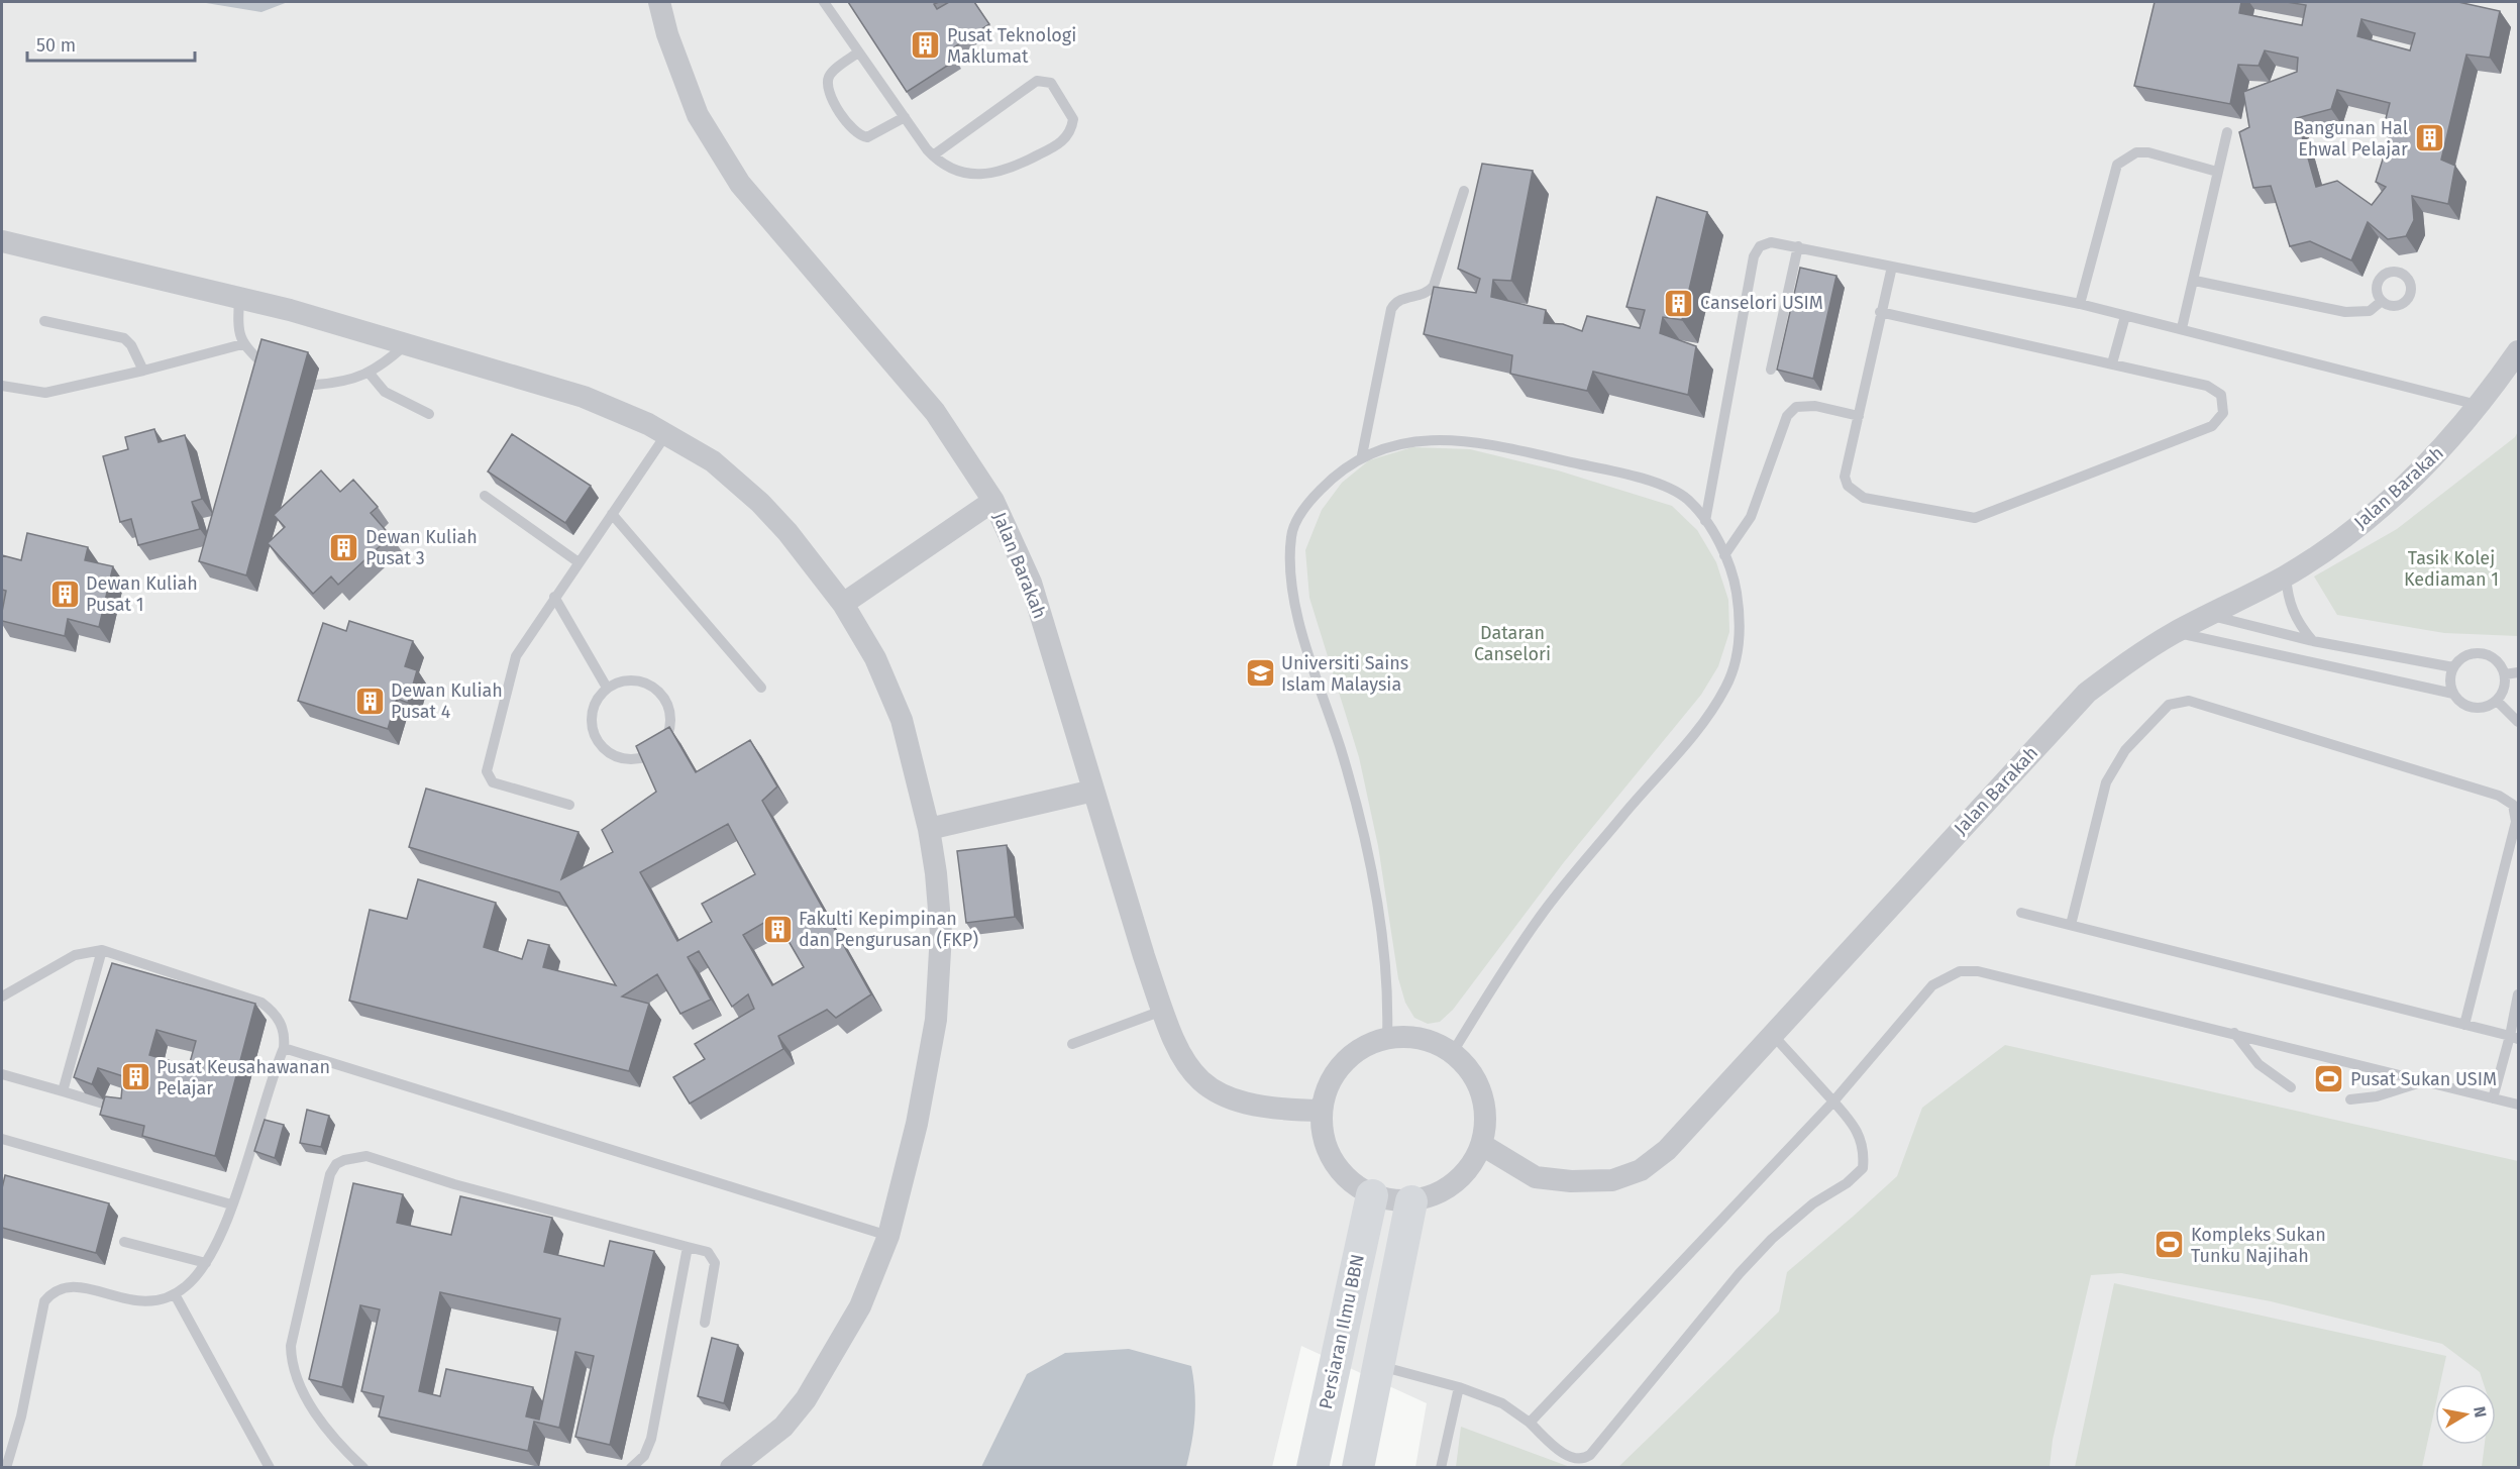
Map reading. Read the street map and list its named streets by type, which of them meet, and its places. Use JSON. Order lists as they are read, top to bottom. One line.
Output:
{"streets":{"street":["Jalan Barakah","Persiaran Ilmu BBN"]},"crossings":[["Jalan Barakah","Persiaran Ilmu BBN"]],"parks":["Tasik Kolej Kediaman 1","Dataran Canselori"],"places":{"building":["Pusat Teknologi Maklumat","Bangunan Hal Ehwal Pelajar","Canselori USIM","Dewan Kuliah Pusat 3","Dewan Kuliah Pusat 1","Dewan Kuliah Pusat 4","Fakulti Kepimpinan dan Pengurusan (FKP)","Pusat Keusahawanan Pelajar"],"school or university":["Universiti Sains Islam Malaysia"],"sports":["Pusat Sukan USIM","Kompleks Sukan Tunku Najihah"]},"scale_bar":"50 m","north":"right"}
